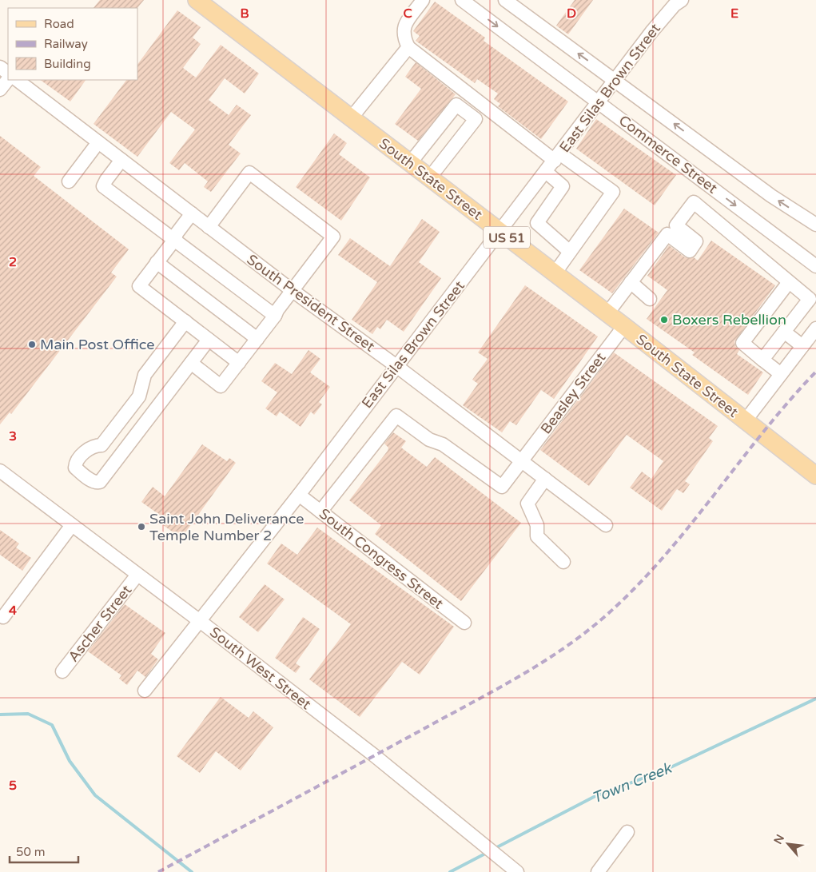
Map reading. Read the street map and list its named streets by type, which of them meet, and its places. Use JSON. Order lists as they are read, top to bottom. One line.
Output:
{"streets":{"main road":["South State Street","US 51"],"street":["East Silas Brown Street","Commerce Street","South President Street","Beasley Street","South Congress Street","Ascher Street","South West Street"]},"crossings":[["East Silas Brown Street","Commerce Street"],["East Silas Brown Street","South State Street"],["East Silas Brown Street","South President Street"],["East Silas Brown Street","South Congress Street"],["East Silas Brown Street","South West Street"],["South State Street","Beasley Street"],["South President Street","Beasley Street"],["Beasley Street","South Congress Street"],["Ascher Street","South West Street"]],"water":["Town Creek"],"places":["Boxers Rebellion","Main Post Office","Saint John Deliverance Temple Number 2"],"legend":["Road","Railway","Building"],"scale_bar":"50 m","north":"top left","grid":{"columns":["B","C","D","E"],"rows":["2","3","4","5"]}}
